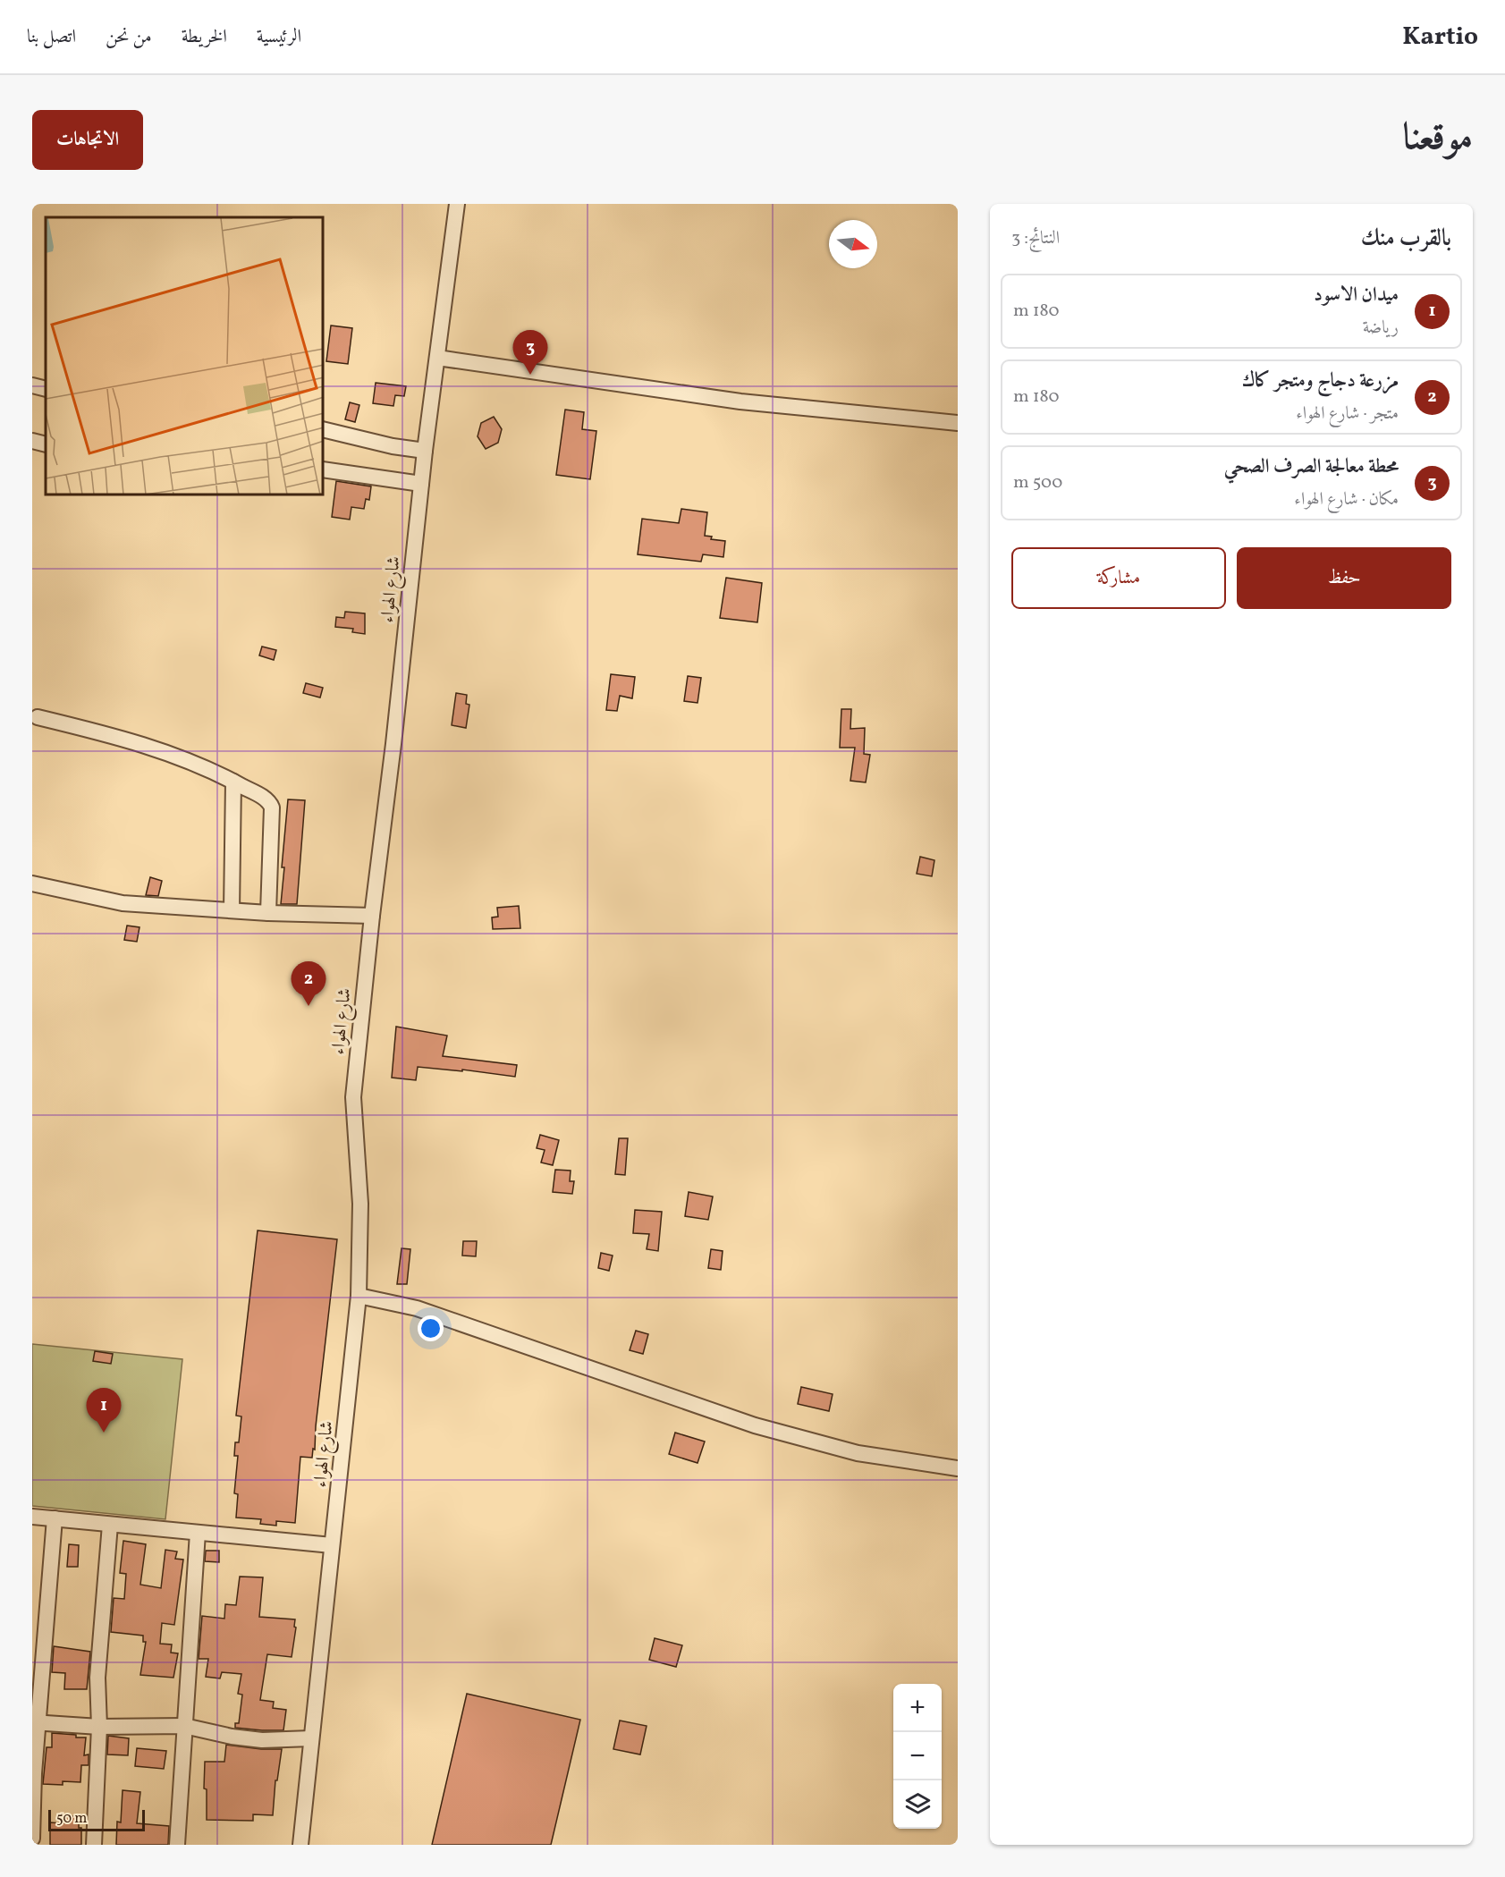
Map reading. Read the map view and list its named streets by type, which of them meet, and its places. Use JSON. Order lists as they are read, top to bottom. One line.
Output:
{"streets":{"street":["شارع الهواء"]},"scale_bar":"50 m","north":"right","page":{"header":"Kartio","nav":["الرئيسية","الخريطة","من نحن","اتصل بنا"],"title":"موقعنا","buttons":["الاتجاهات",["حفظ","مشاركة"]],"heading":["بالقرب منك","النتائج: 3"],"list":[{"mark":"1","name":"ميدان الاسود","note":"رياضة","value":"180 m"},{"mark":"2","name":"مزرعة دجاج ومتجر كاك","note":"متجر · شارع الهواء","value":"180 m"},{"mark":"3","name":"محطة معالجة الصرف الصحي","note":"مكان · شارع الهواء","value":"500 m"}],"pins":["3","2","1"],"map_buttons":["+","−"],"scale":"50 m"}}
